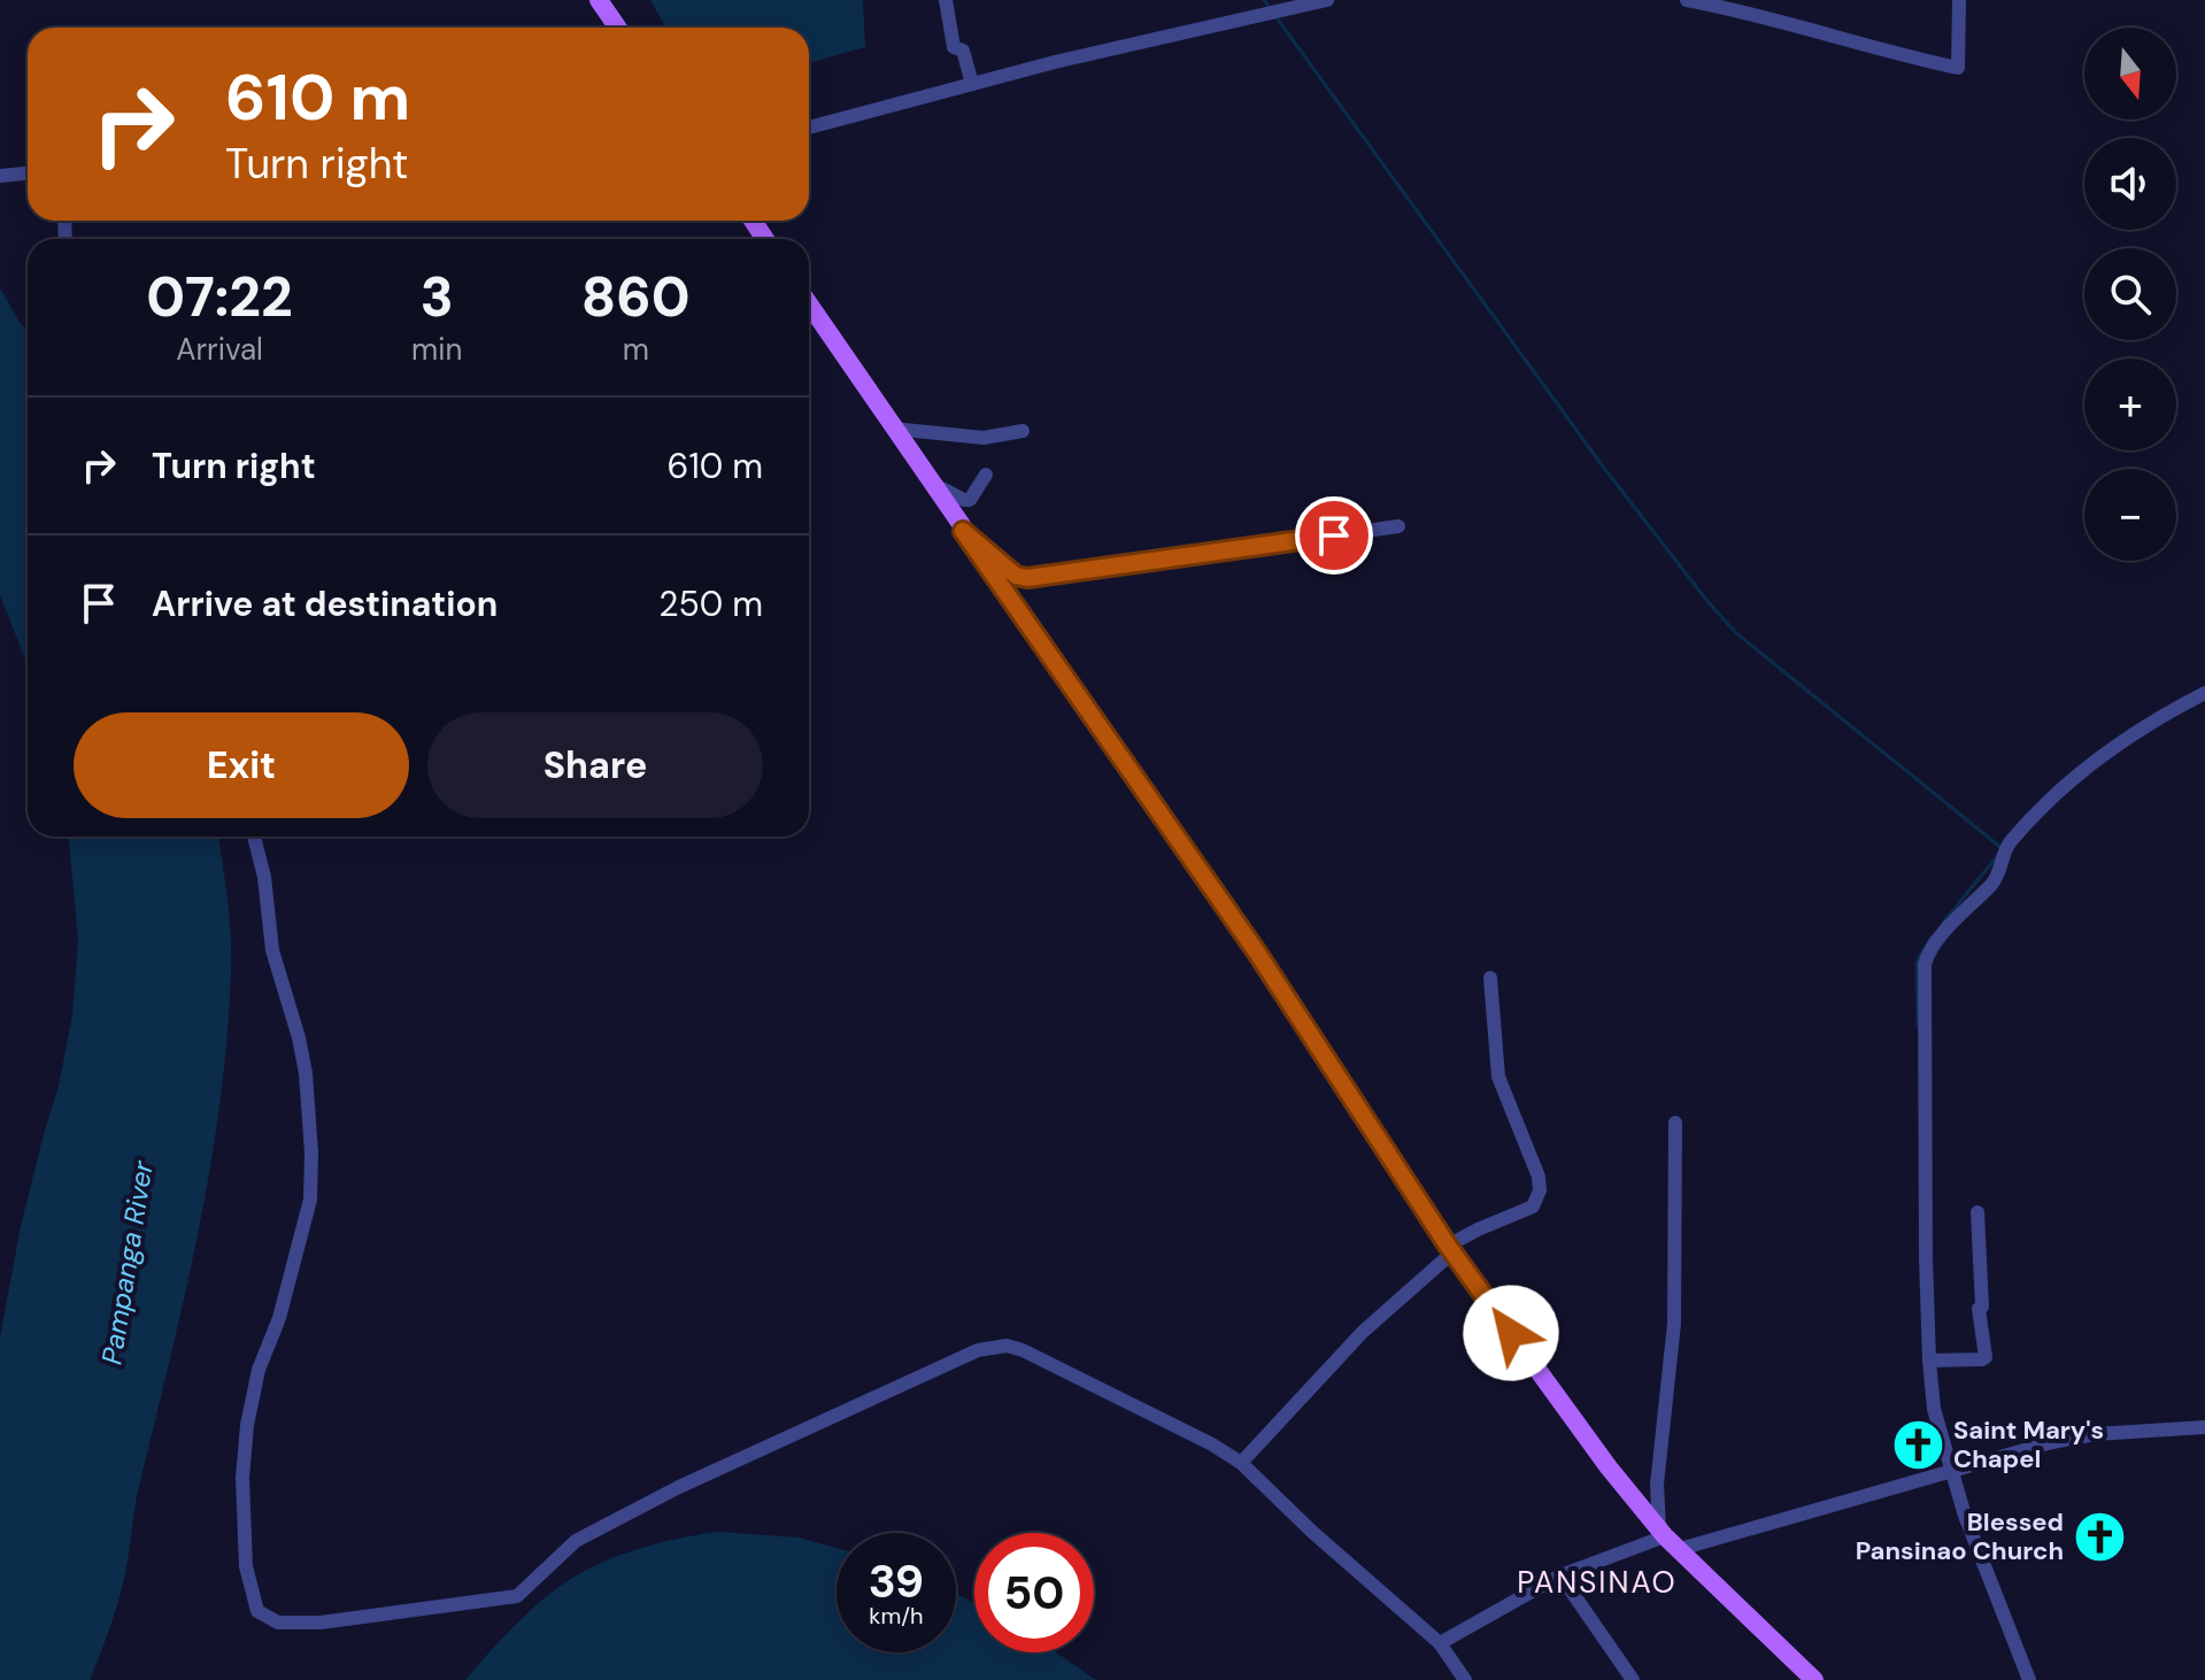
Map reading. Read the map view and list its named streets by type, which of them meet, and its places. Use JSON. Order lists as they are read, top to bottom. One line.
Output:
{"districts":["PANSINAO"],"water":["Pampanga River"],"places":{"church":["Saint Mary's Chapel","Blessed Pansinao Church"]},"north":"bottom","page":{"map_buttons":["+","−"],"turn":["610 m","Turn right"],"eta":["07:22","Arrival","3","min","860","m"],"list":[{"name":"Turn right","value":"610 m"},{"name":"Arrive at destination","value":"250 m"}],"buttons":["Exit","Share"],"speed":"39 km/h","limit":"50"}}
